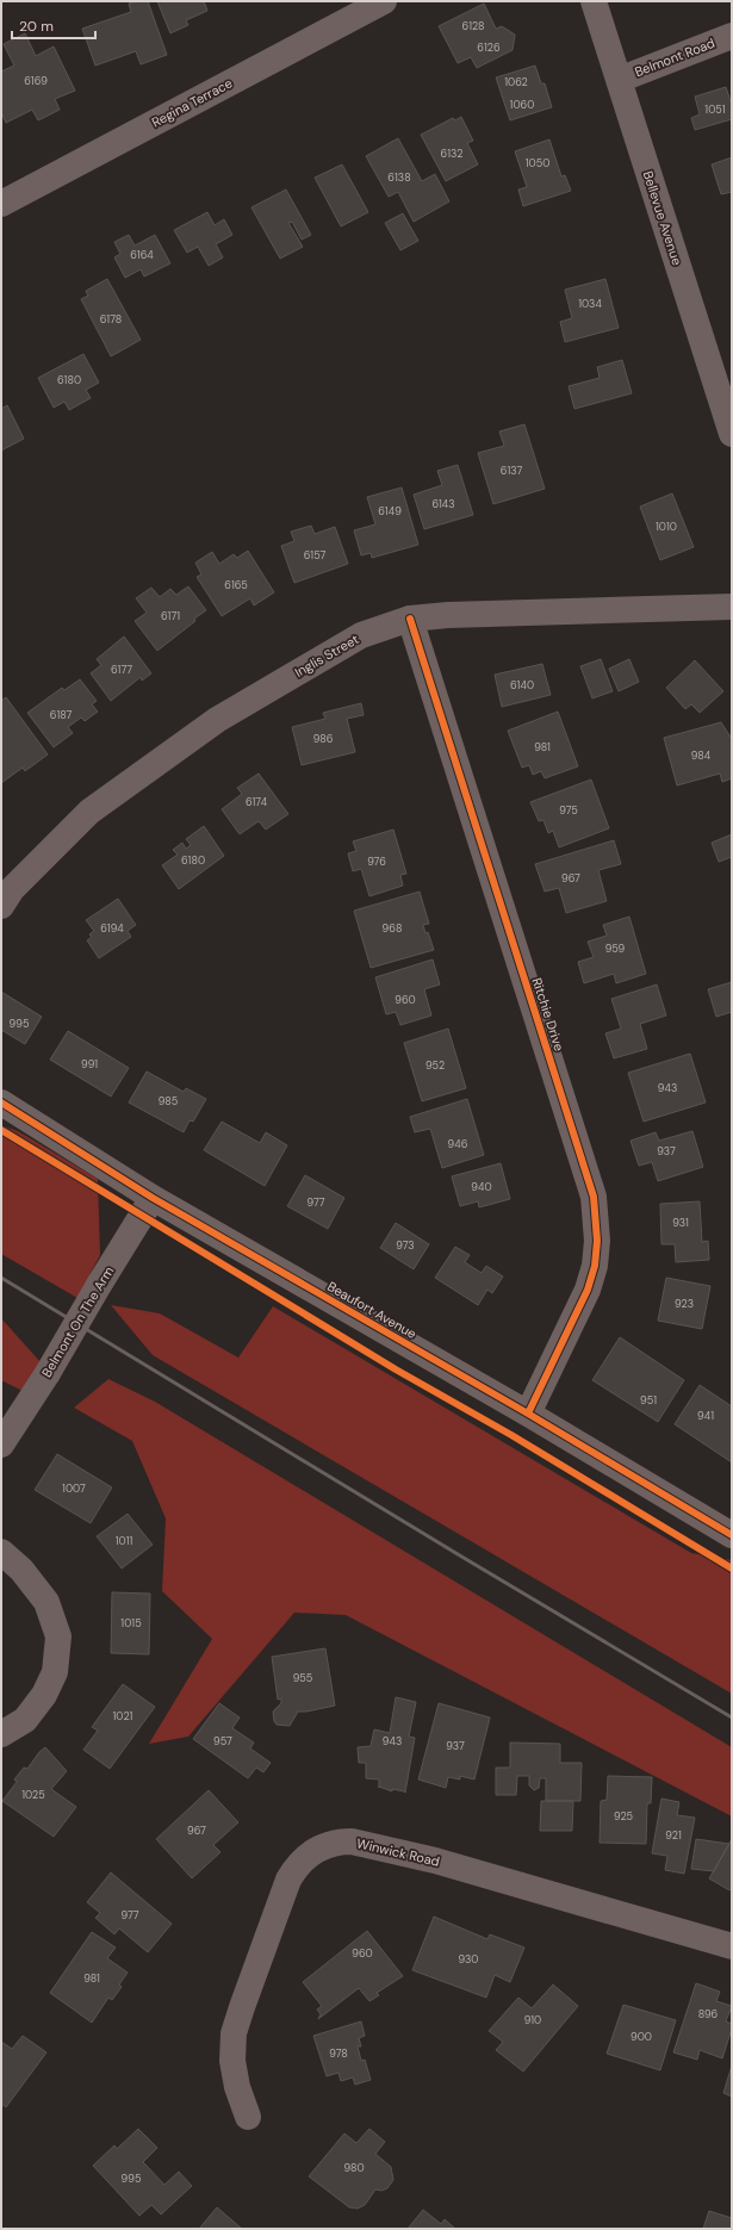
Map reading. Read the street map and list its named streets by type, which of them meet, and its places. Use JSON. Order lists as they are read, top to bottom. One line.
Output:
{"streets":{"street":["Belmont Road","Regina Terrace","Bellevue Avenue","Inglis Street","Ritchie Drive","Beaufort Avenue","Belmont On The Arm","Winwick Road"]},"crossings":[["Belmont Road","Bellevue Avenue"],["Inglis Street","Ritchie Drive"],["Ritchie Drive","Beaufort Avenue"],["Beaufort Avenue","Belmont On The Arm"]],"house_numbers":["6128","6126","6169","1062","1060","1051","6132","1050","6138","6164","1034","6178","6180","6137","6143","6149","1010","6157","6165","6171","6177","6140","6187","986","981","984","6174","975","6180","976","967","6194","968","959","960","995","991","952","943","985","946","937","940","977","931","973","923","951","941","1007","1011","1015","955","1021","957","943","937","1025","925","967","921","977","960","930","981","896","910","900","978","980","995"],"scale_bar":"20 m"}
